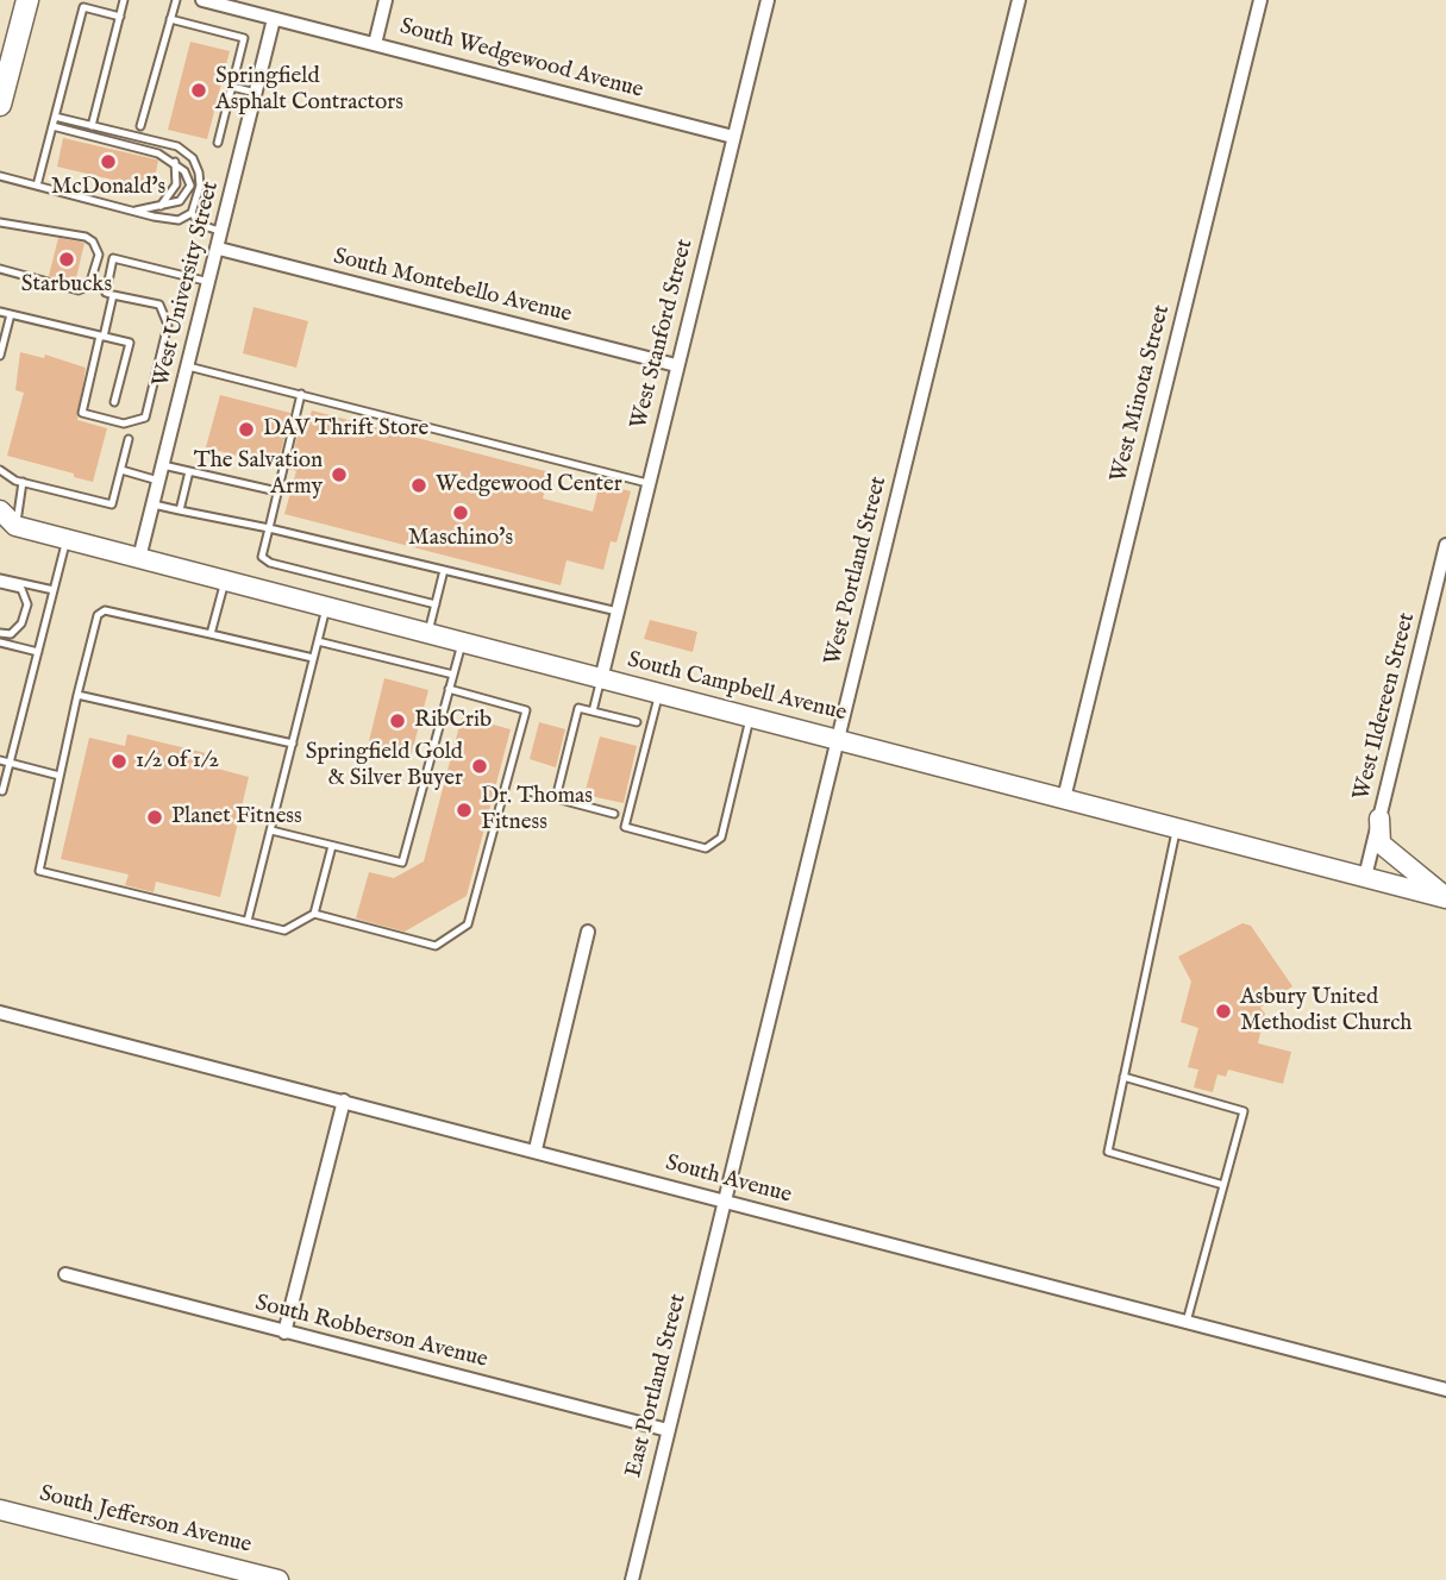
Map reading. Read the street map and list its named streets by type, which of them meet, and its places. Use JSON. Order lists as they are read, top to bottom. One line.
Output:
{"streets":{"main road":["South Campbell Avenue","South Jefferson Avenue"],"street":["South Wedgewood Avenue","West University Street","South Montebello Avenue","West Stanford Street","West Minota Street","West Portland Street","West Ildereen Street","South Avenue","South Robberson Avenue","East Portland Street"]},"crossings":[["South Wedgewood Avenue","West University Street"],["South Wedgewood Avenue","West Stanford Street"],["West University Street","South Montebello Avenue"],["West University Street","South Campbell Avenue"],["South Montebello Avenue","West Stanford Street"],["West Stanford Street","South Campbell Avenue"],["West Minota Street","South Campbell Avenue"],["West Portland Street","South Campbell Avenue"],["West Portland Street","South Avenue"],["West Portland Street","East Portland Street"],["South Campbell Avenue","West Ildereen Street"],["South Avenue","East Portland Street"],["South Robberson Avenue","East Portland Street"]],"places":["Springfield Asphalt Contractors","McDonald's","Starbucks","DAV Thrift Store","The Salvation Army","Wedgewood Center","Maschino's","RibCrib","1/2 of 1/2","Springfield Gold & Silver Buyer","Dr. Thomas Fitness","Planet Fitness","Asbury United Methodist Church"]}
